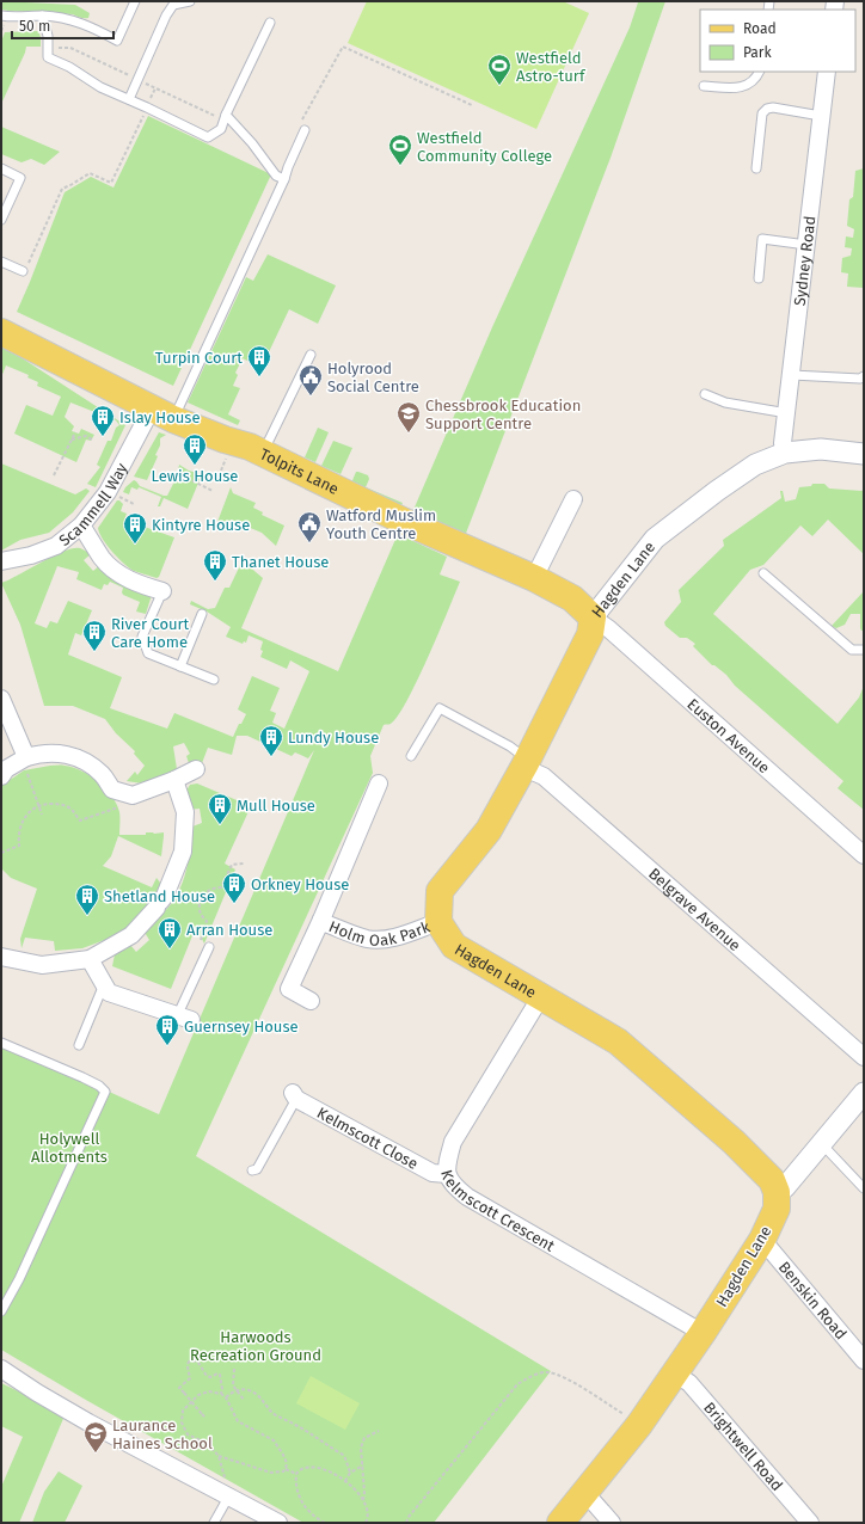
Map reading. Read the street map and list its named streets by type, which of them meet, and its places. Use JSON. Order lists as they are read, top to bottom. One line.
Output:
{"streets":{"main road":["Tolpits Lane","Hagden Lane"],"street":["Sydney Road","Scammell Way","Euston Avenue","Belgrave Avenue","Holm Oak Park","Kelmscott Close","Kelmscott Crescent","Benskin Road","Brightwell Road"]},"crossings":[["Sydney Road","Hagden Lane"],["Tolpits Lane","Scammell Way"],["Tolpits Lane","Hagden Lane"],["Tolpits Lane","Euston Avenue"],["Hagden Lane","Euston Avenue"],["Hagden Lane","Belgrave Avenue"],["Hagden Lane","Holm Oak Park"],["Hagden Lane","Kelmscott Crescent"],["Hagden Lane","Benskin Road"],["Hagden Lane","Brightwell Road"],["Kelmscott Close","Kelmscott Crescent"]],"parks":["Holywell Allotments","Harwoods Recreation Ground"],"places":{"sports":["Westfield Astro-turf","Westfield Community College"],"building":["Turpin Court","Islay House","Lewis House","Kintyre House","Thanet House","River Court Care Home","Lundy House","Mull House","Orkney House","Shetland House","Arran House","Guernsey House"],"public building":["Holyrood Social Centre","Watford Muslim Youth Centre"],"school or university":["Chessbrook Education Support Centre","Laurance Haines School"]},"legend":["Road","Park"],"scale_bar":"50 m"}
